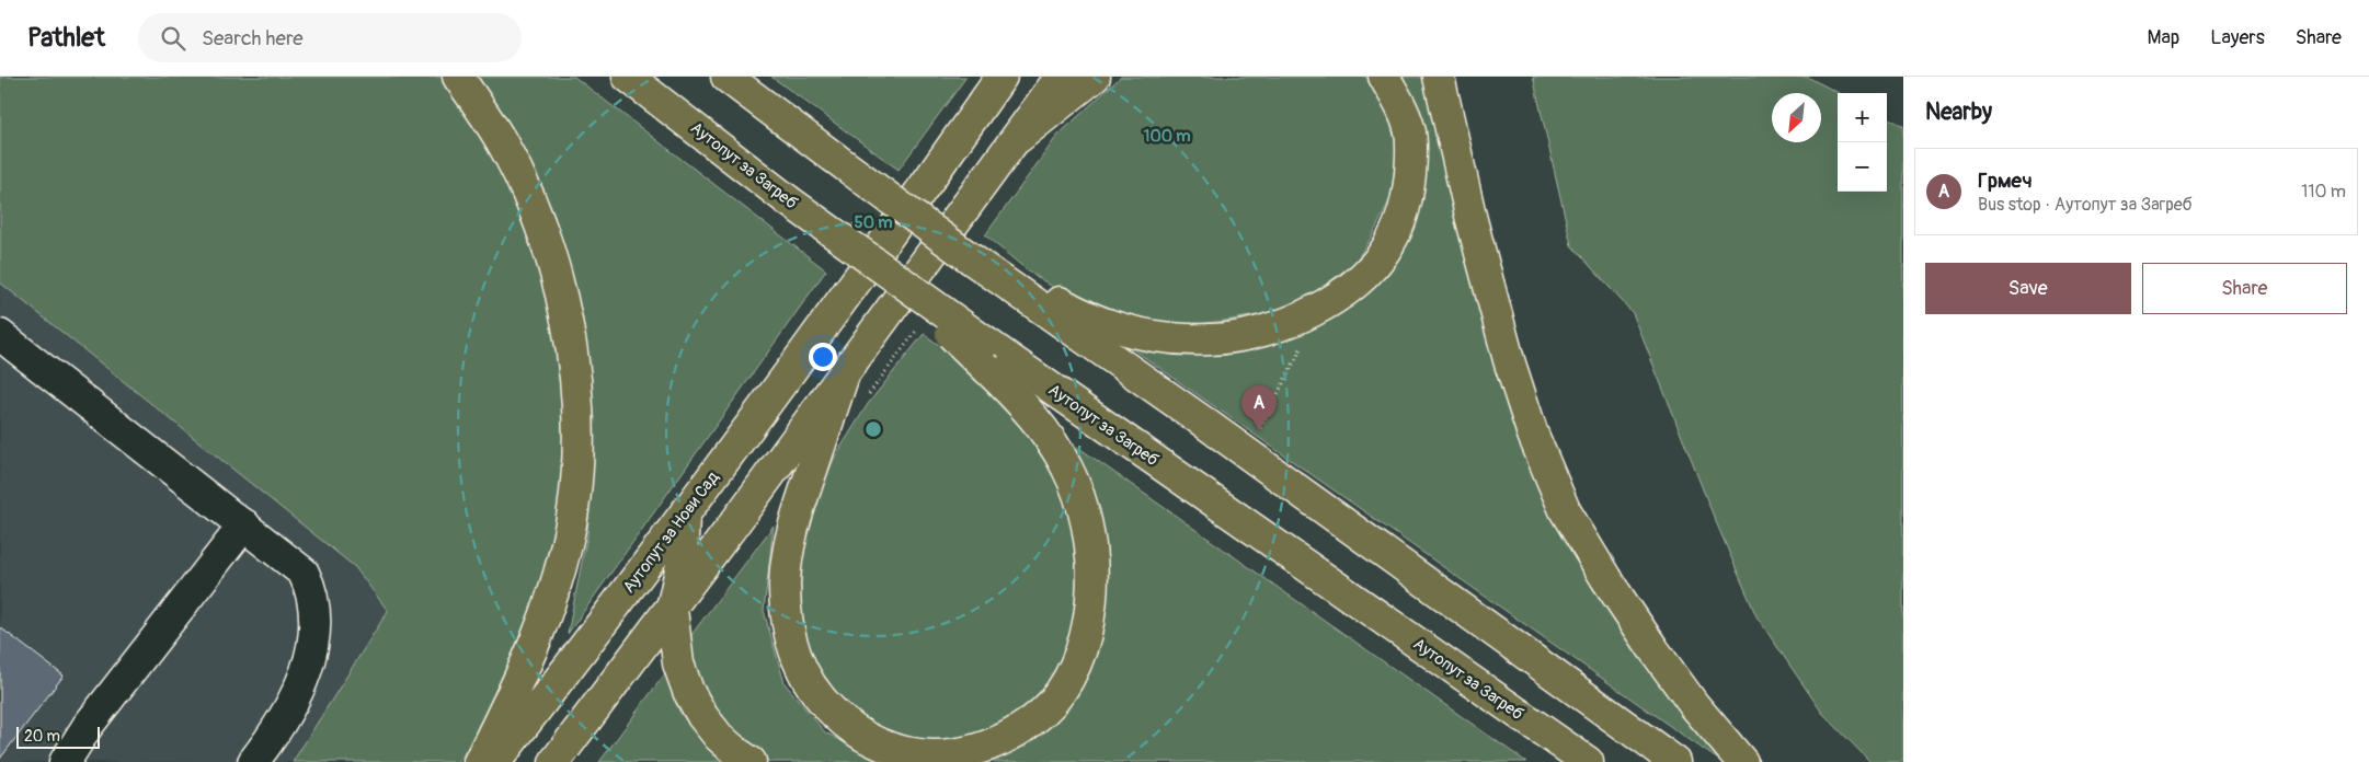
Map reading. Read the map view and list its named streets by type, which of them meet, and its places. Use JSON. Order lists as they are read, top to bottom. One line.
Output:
{"streets":{"main road":["Аутопут за Загреб","Аутопут за Нови Сад"]},"scale_bar":"20 m","north":"bottom left","page":{"header":"Pathlet","search":"Search here","nav":["Map","Layers","Share"],"heading":"Nearby","map_buttons":["+","−"],"list":[{"mark":"A","name":"Грмеч","note":"Bus stop · Аутопут за Загреб","value":"110 m"}],"buttons":["Save","Share"],"pins":"A","scale":"20 m"},"rings":["100 m","50 m"]}
